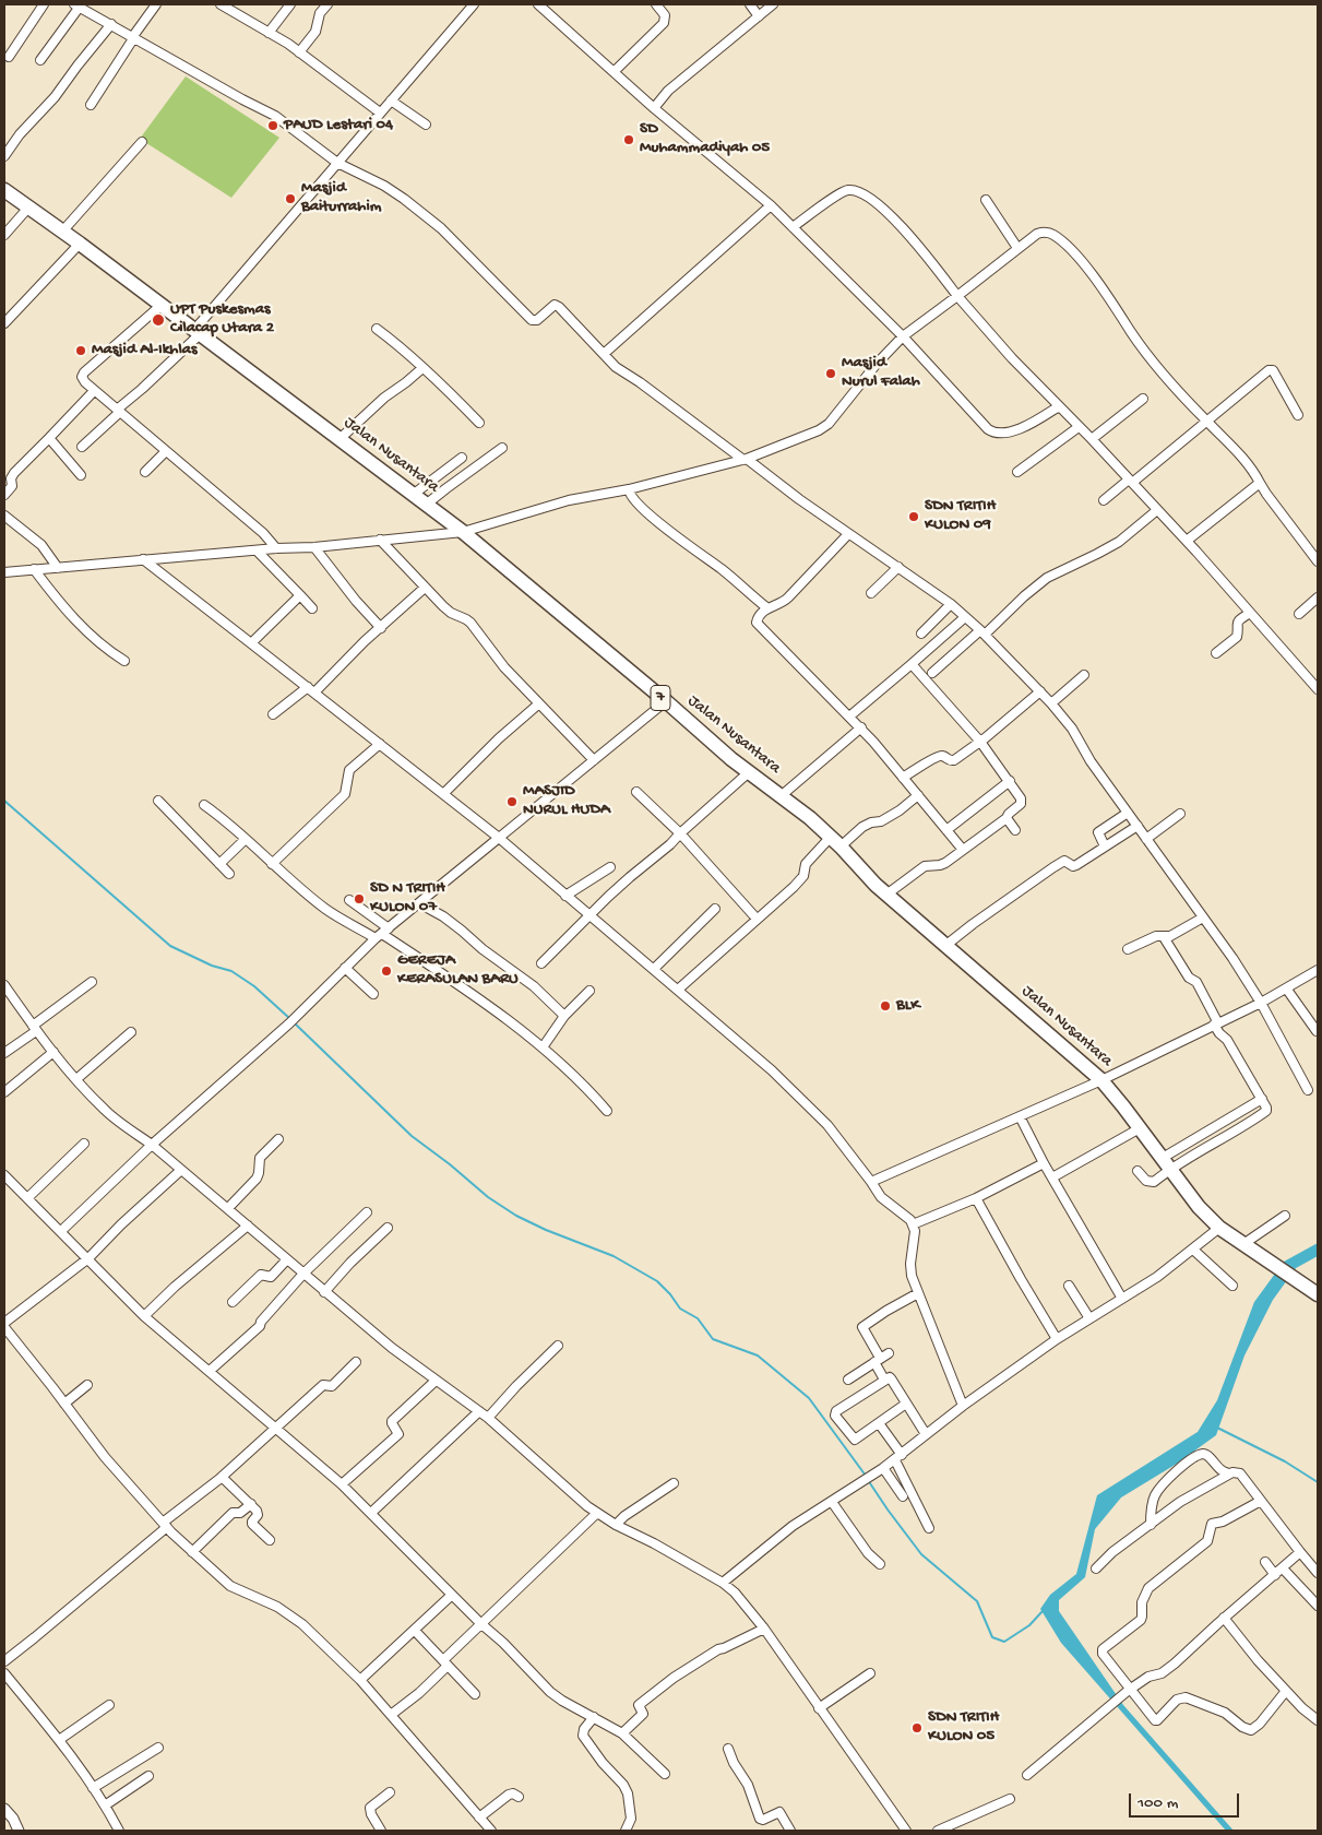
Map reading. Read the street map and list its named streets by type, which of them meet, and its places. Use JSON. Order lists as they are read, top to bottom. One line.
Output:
{"streets":{"highway":["Jalan Nusantara","7"]},"places":["PAUD Lestari 04","SD Muhammadiyah 05","Masjid Baiturrahim","UPT Puskesmas Cilacap Utara 2","Masjid Al-Ikhlas","Masjid Nurul Falah","SDN TRITIH KULON 09","MASJID NURUL HUDA","SD N TRITIH KULON 07","GEREJA KERASULAN BARU","BLK","SDN TRITIH KULON 05"],"scale_bar":"100 m"}
